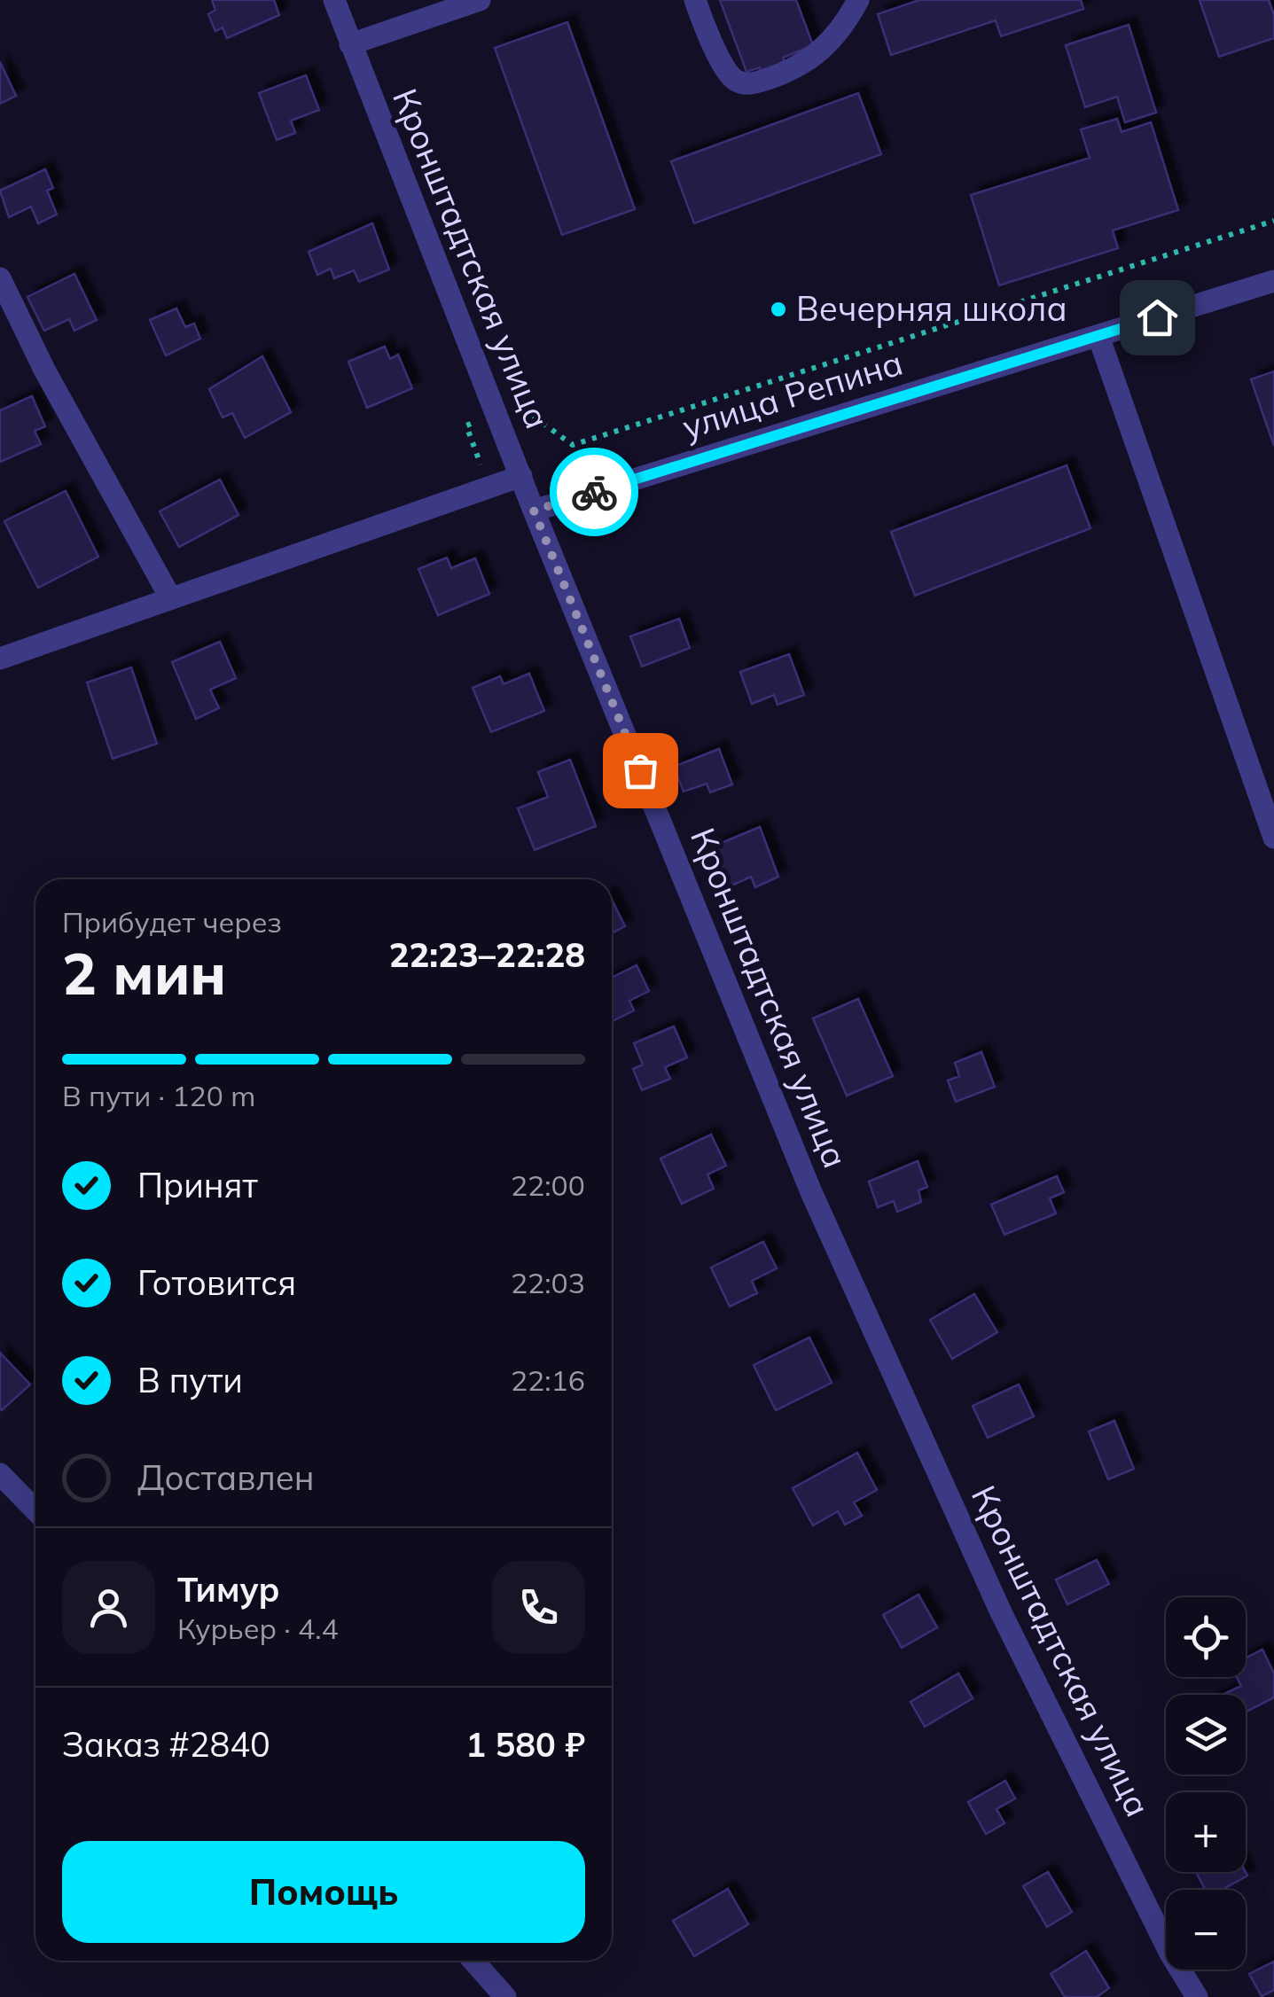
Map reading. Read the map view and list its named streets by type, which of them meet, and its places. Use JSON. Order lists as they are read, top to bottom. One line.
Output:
{"streets":{"street":["Кронштадтская улица","улица Репина"]},"crossings":[["Кронштадтская улица","улица Репина"]],"places":["Вечерняя школа"],"page":{"heading":["2 мин","Прибудет через","22:23–22:28"],"panel":["Тимур","Курьер · 4.4","Заказ #2840","1 580 ₽"],"bar":"В пути · 120 m","list":[["Принят","22:00"],["Готовится","22:03"],["В пути","22:16"],"Доставлен"],"map_buttons":["+","−"],"buttons":"Помощь"}}
